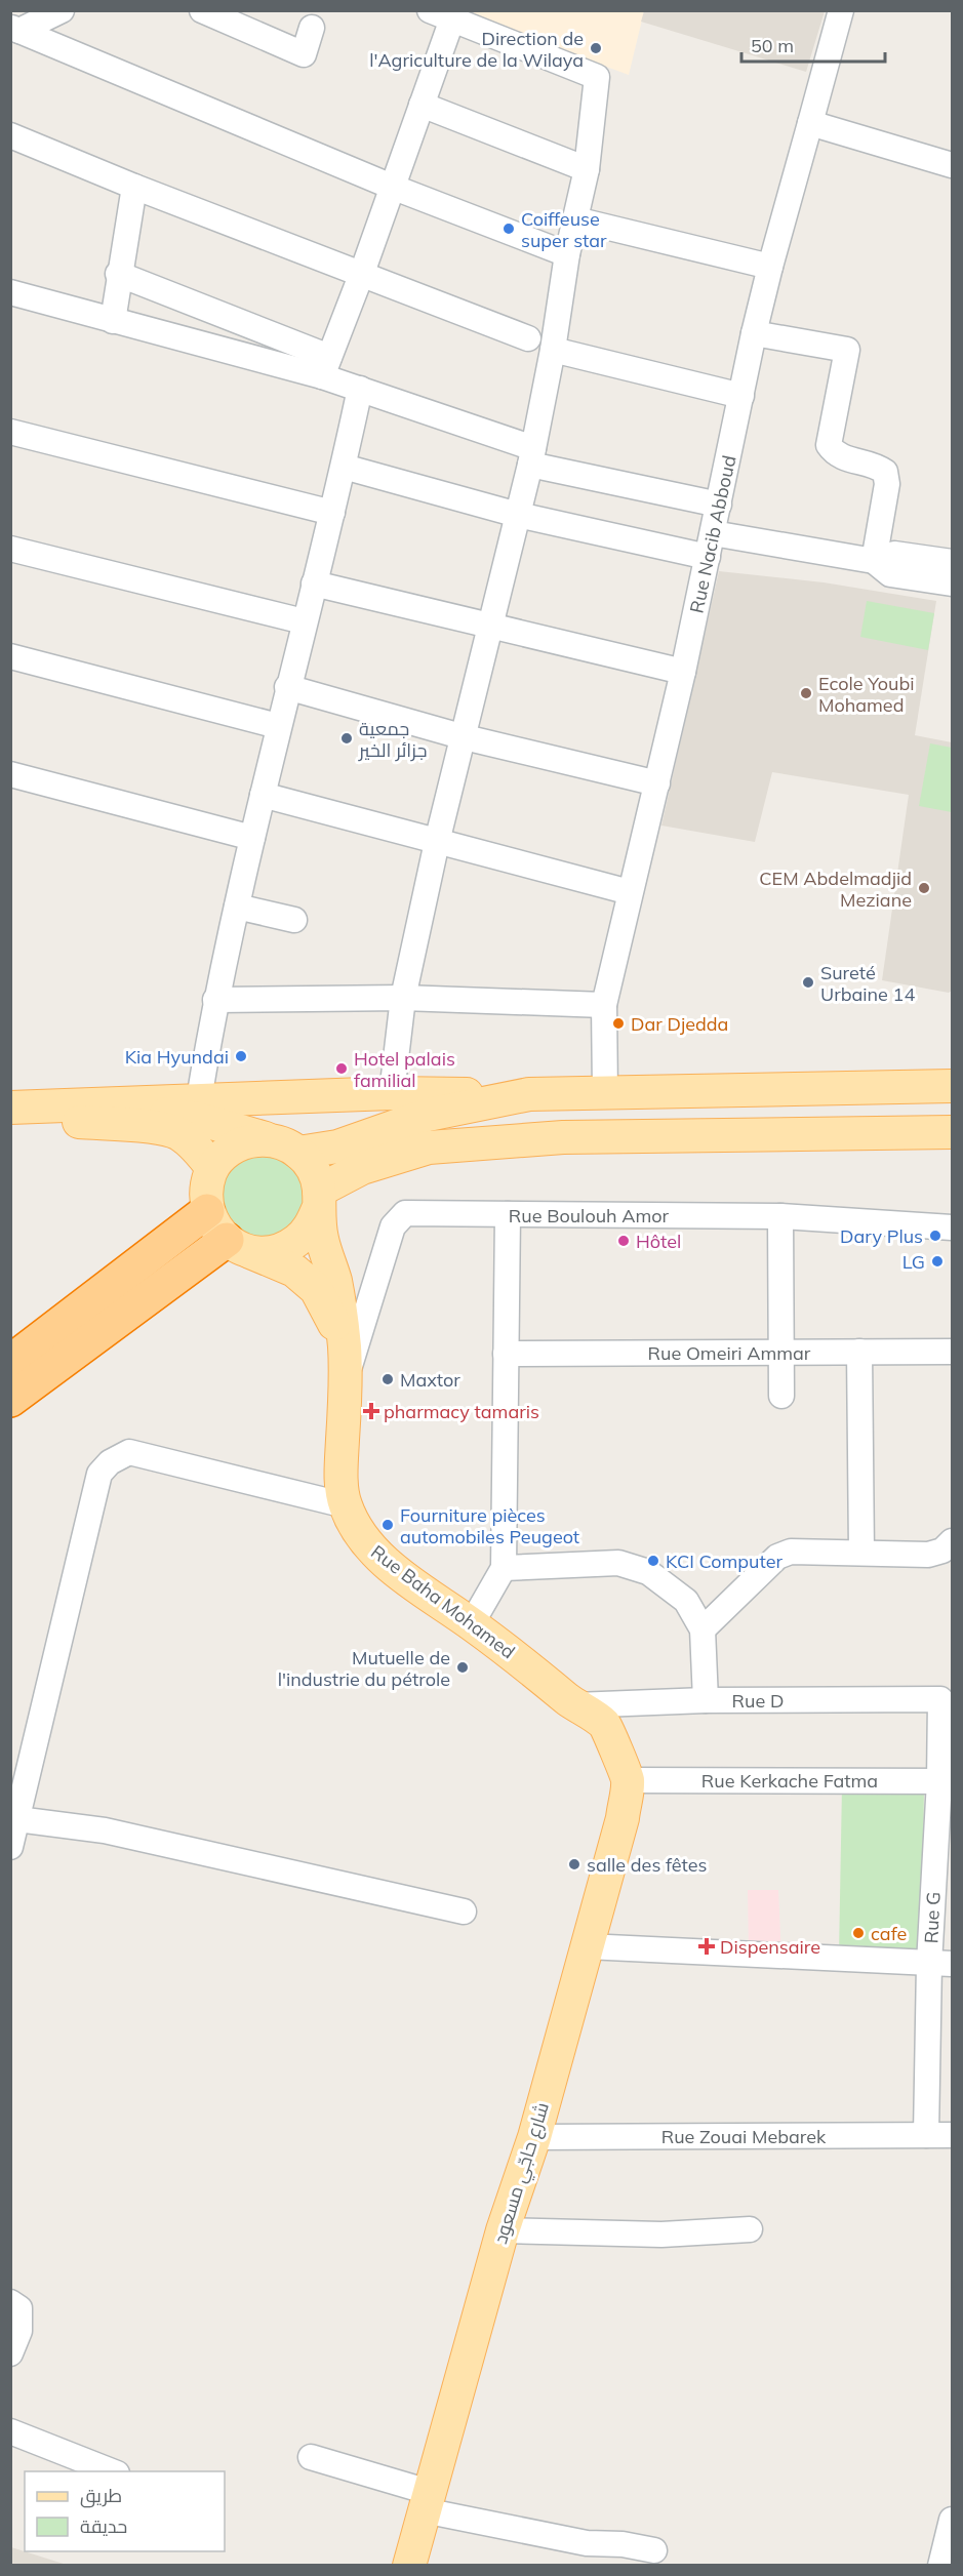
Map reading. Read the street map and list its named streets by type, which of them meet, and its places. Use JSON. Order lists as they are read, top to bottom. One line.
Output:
{"streets":{"main road":["Rue Baha Mohamed","شارع حاجّي مسعود"],"street":["Rue Nacib Abboud","Rue Boulouh Amor","Rue Omeiri Ammar","Rue D","Rue Kerkache Fatma","Rue G","Rue Zouai Mebarek"]},"crossings":[["Rue Boulouh Amor","Rue Baha Mohamed"],["Rue Baha Mohamed","Rue D"],["Rue Baha Mohamed","Rue Kerkache Fatma"],["Rue Baha Mohamed","شارع حاجّي مسعود"],["Rue D","Rue G"],["Rue Kerkache Fatma","Rue G"],["Rue Kerkache Fatma","شارع حاجّي مسعود"],["Rue G","Rue Zouai Mebarek"],["Rue Zouai Mebarek","شارع حاجّي مسعود"]],"places":{"other":["Direction de l'Agriculture de la Wilaya","Coiffeuse super star","Ecole Youbi Mohamed","جمعية جزائر الخير","CEM Abdelmadjid Meziane","Sureté Urbaine 14","Dar Djedda","Kia Hyundai","Hotel palais familial","Dary Plus","Hôtel","LG","Maxtor","Fourniture pièces automobiles Peugeot","KCI Computer","Mutuelle de l'industrie du pétrole","salle des fêtes","cafe"],"health":["pharmacy tamaris","Dispensaire"]},"legend":["طريق","حديقة"],"scale_bar":"50 m"}
